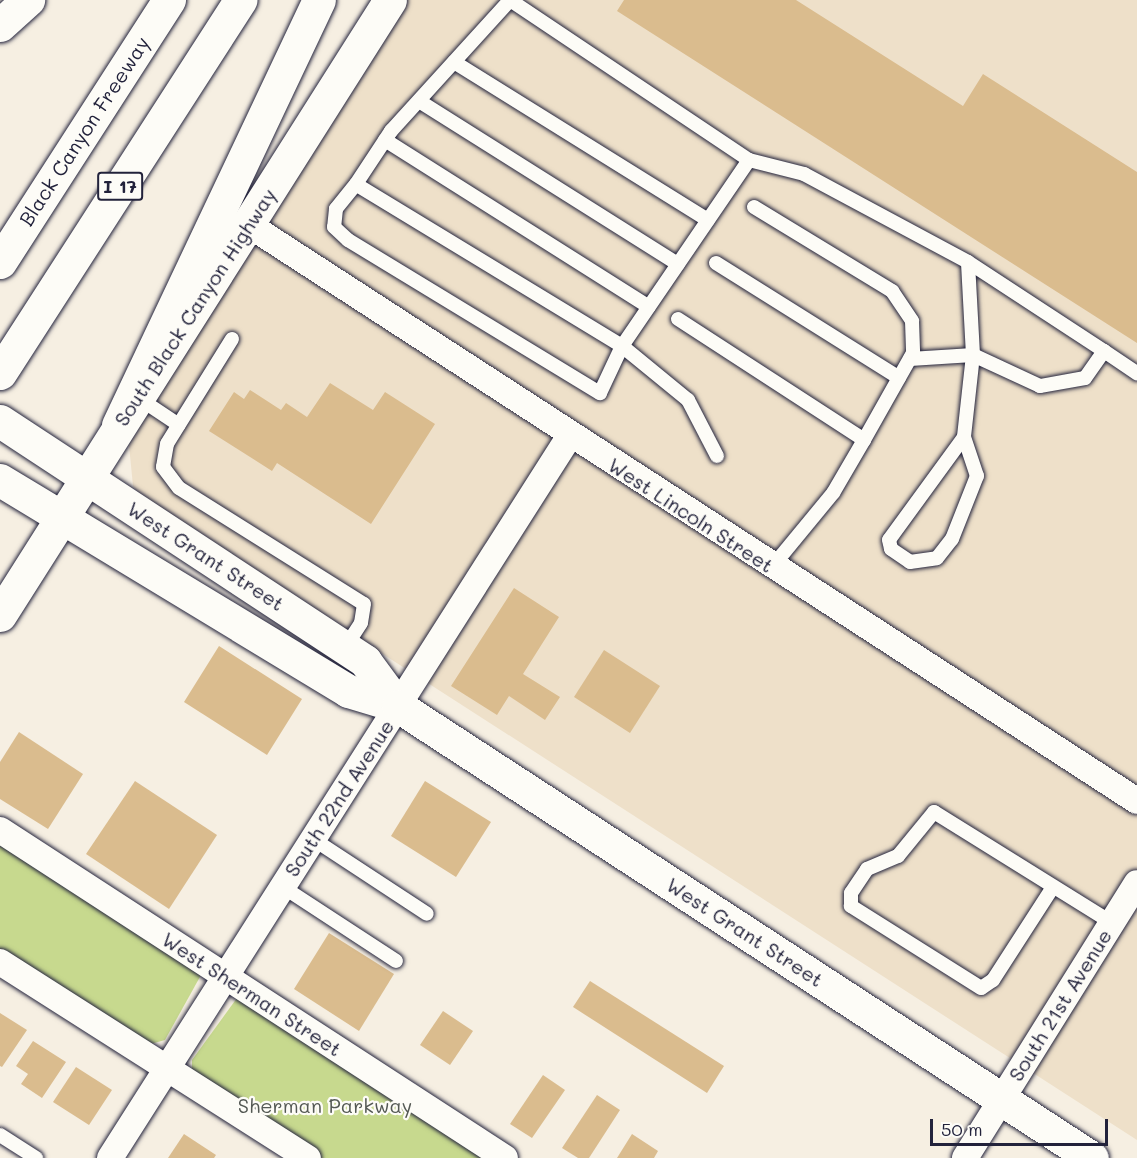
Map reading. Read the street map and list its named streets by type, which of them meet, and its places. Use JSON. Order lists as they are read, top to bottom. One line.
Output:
{"streets":{"main road":["Black Canyon Freeway","I 17","South Black Canyon Highway","West Grant Street"],"street":["West Lincoln Street","South 22nd Avenue","West Sherman Street","South 21st Avenue"]},"crossings":[["South Black Canyon Highway","West Lincoln Street"],["South Black Canyon Highway","West Grant Street"],["West Lincoln Street","South 22nd Avenue"],["West Grant Street","South 22nd Avenue"],["West Grant Street","South 21st Avenue"],["South 22nd Avenue","West Sherman Street"]],"parks":["Sherman Parkway"],"scale_bar":"50 m"}
